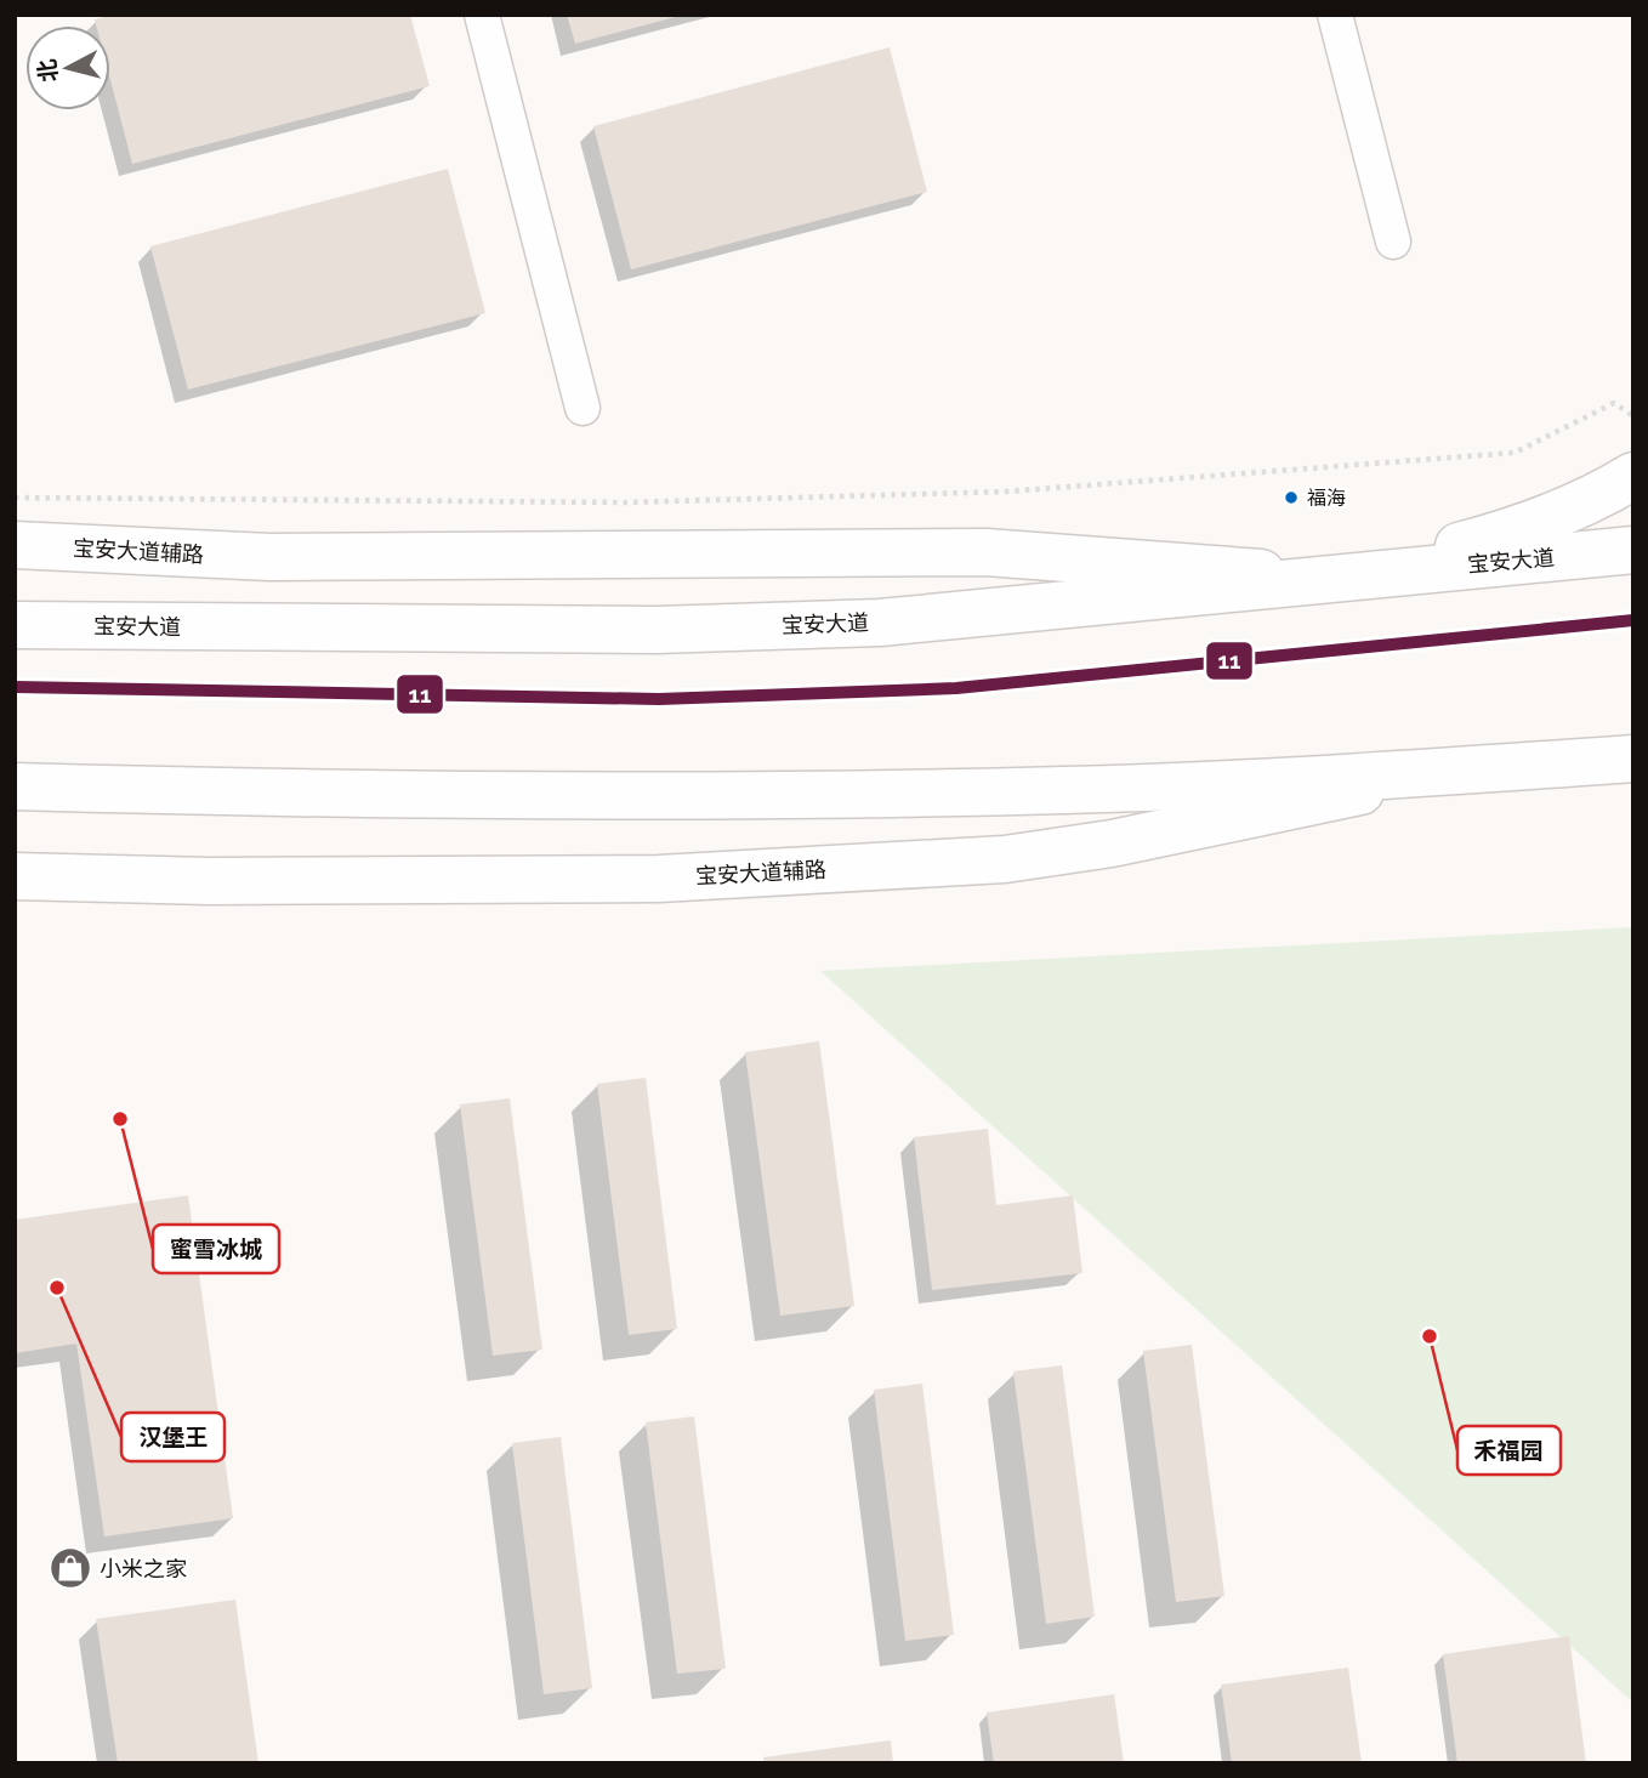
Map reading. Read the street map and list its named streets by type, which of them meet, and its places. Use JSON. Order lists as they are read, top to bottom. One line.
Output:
{"streets":{"main road":["宝安大道辅路","宝安大道"]},"crossings":[["宝安大道辅路","宝安大道"]],"places":{"other":["福海","蜜雪冰城","汉堡王","禾福园"],"shop":["小米之家"]},"lines":["transit line 11"],"north":"left"}
